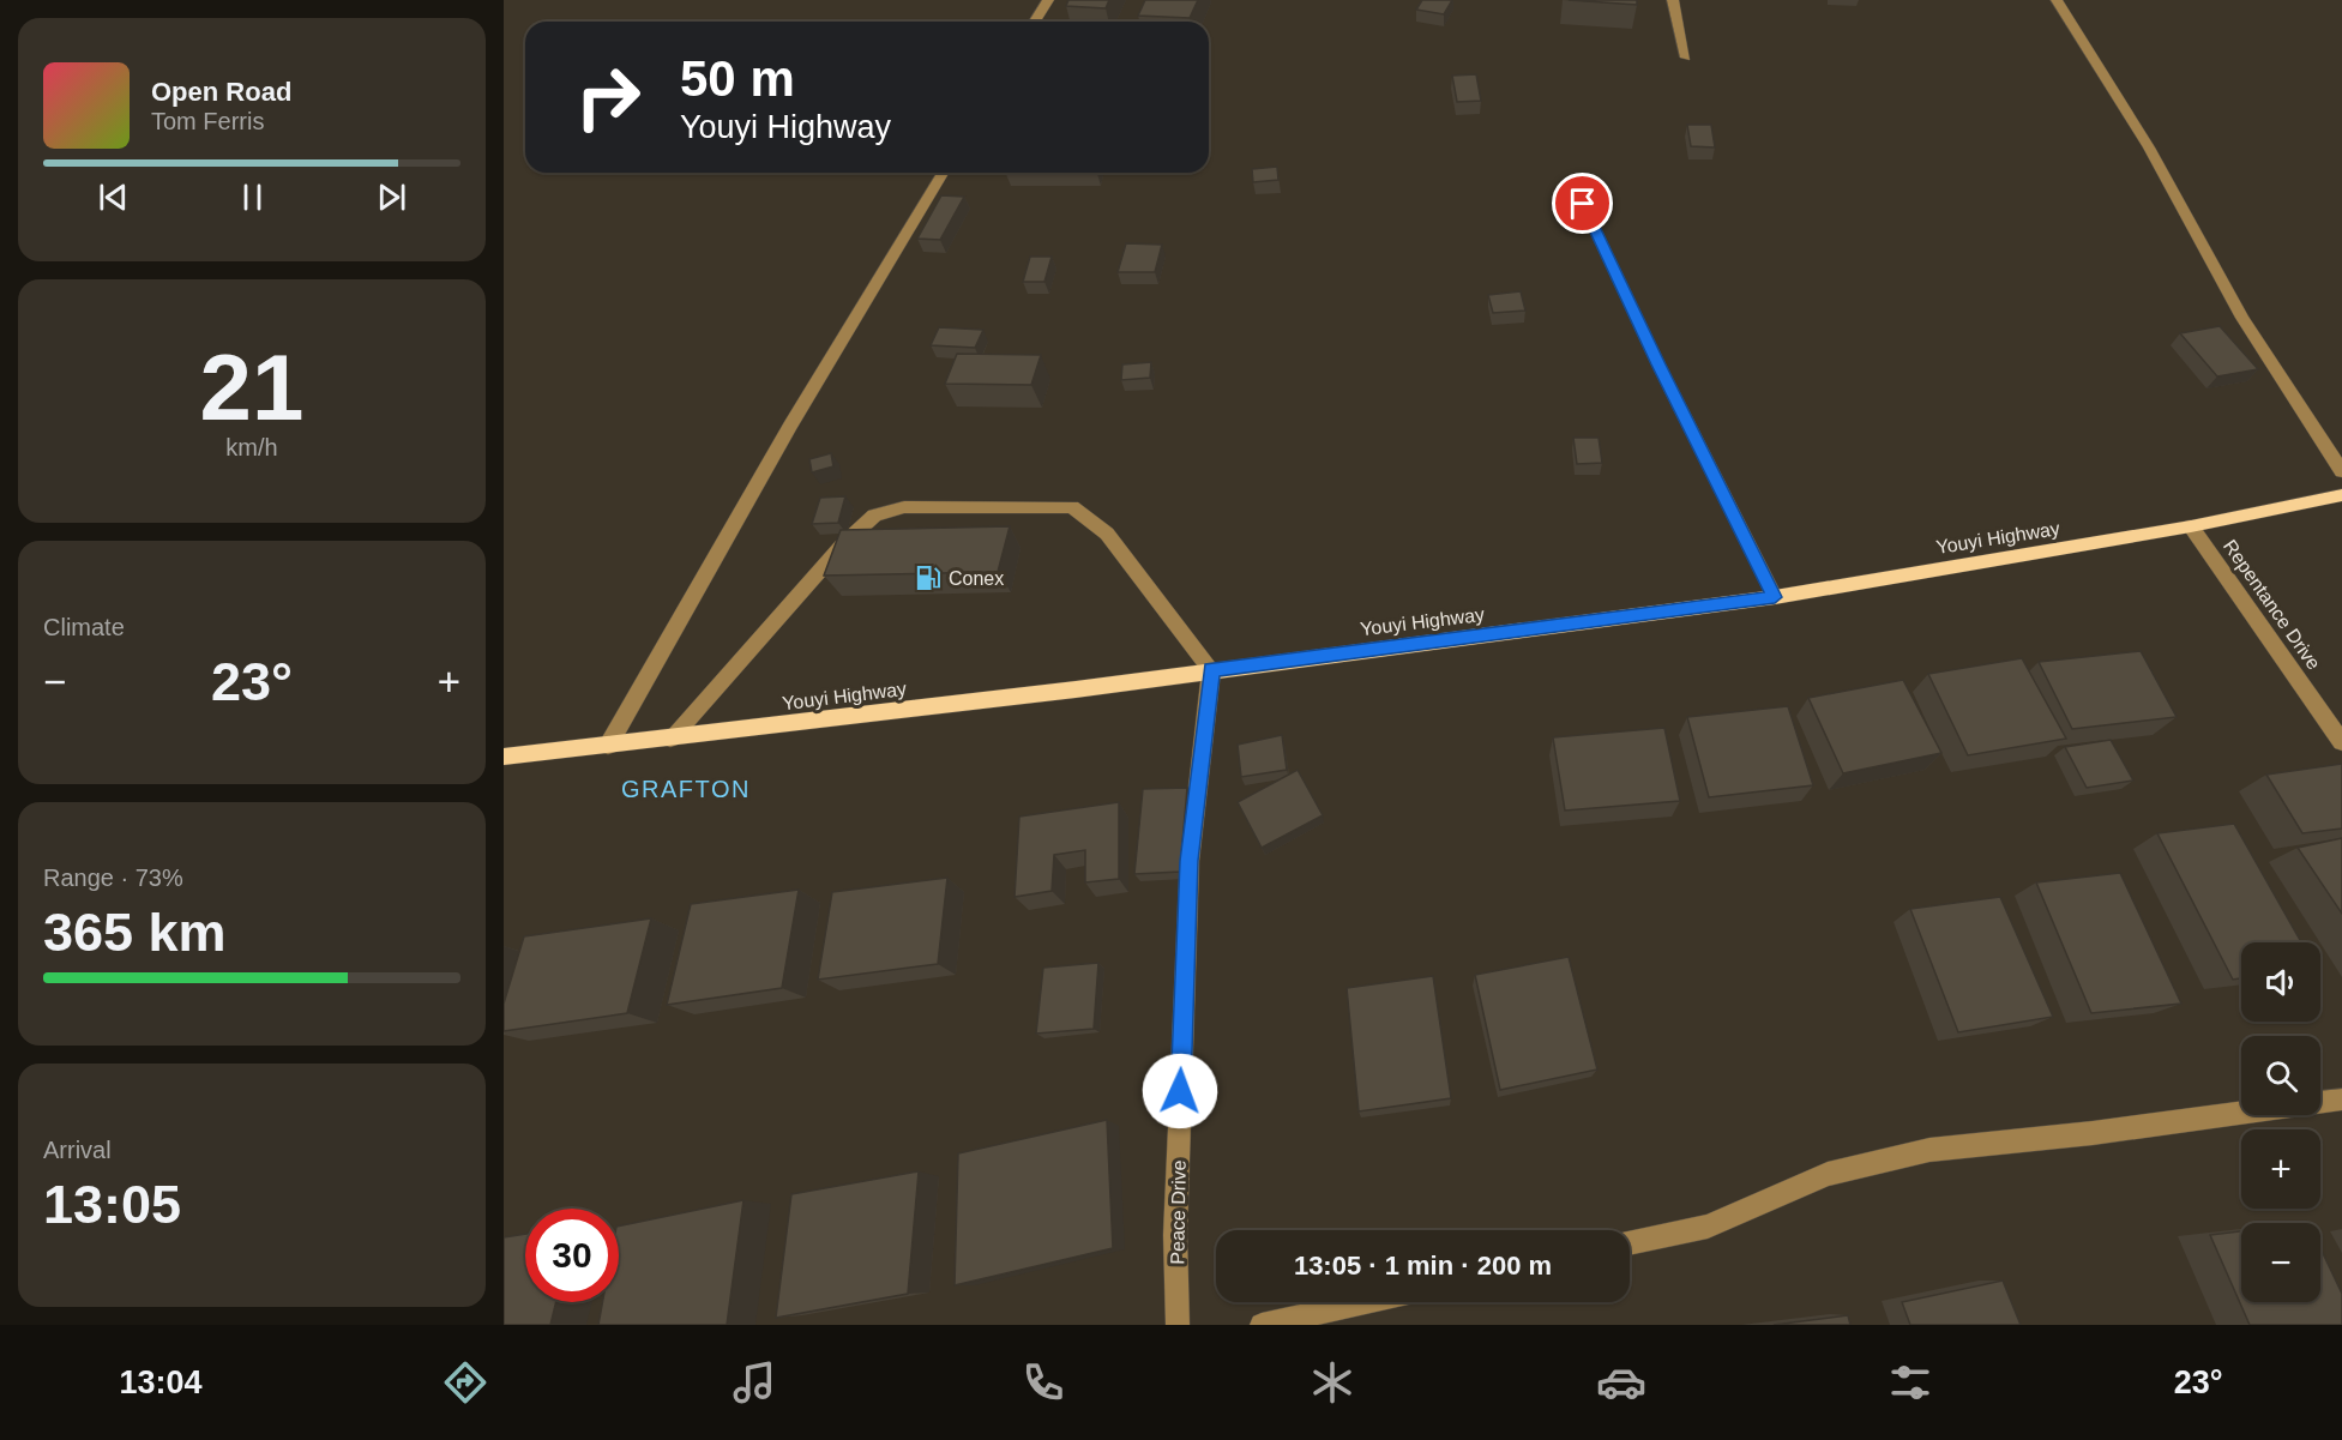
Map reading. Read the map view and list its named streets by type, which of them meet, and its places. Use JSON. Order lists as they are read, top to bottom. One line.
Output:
{"streets":{"main road":["Youyi Highway"],"street":["Repentance Drive","Peace Drive"]},"crossings":[["Youyi Highway","Repentance Drive"],["Youyi Highway","Peace Drive"]],"districts":["GRAFTON"],"places":{"fuel station":["Conex"]},"page":{"turn":["50 m","Youyi Highway"],"song":["Open Road","Tom Ferris"],"tile":[["21","km/h"],"Climate",["Range · 73%","365 km"],["Arrival","13:05"]],"heat":["−","23°","+"],"map_buttons":["+","−"],"limit":"30","trip":"13:05 · 1 min · 200 m","tabs":["13:04","23°"]}}
